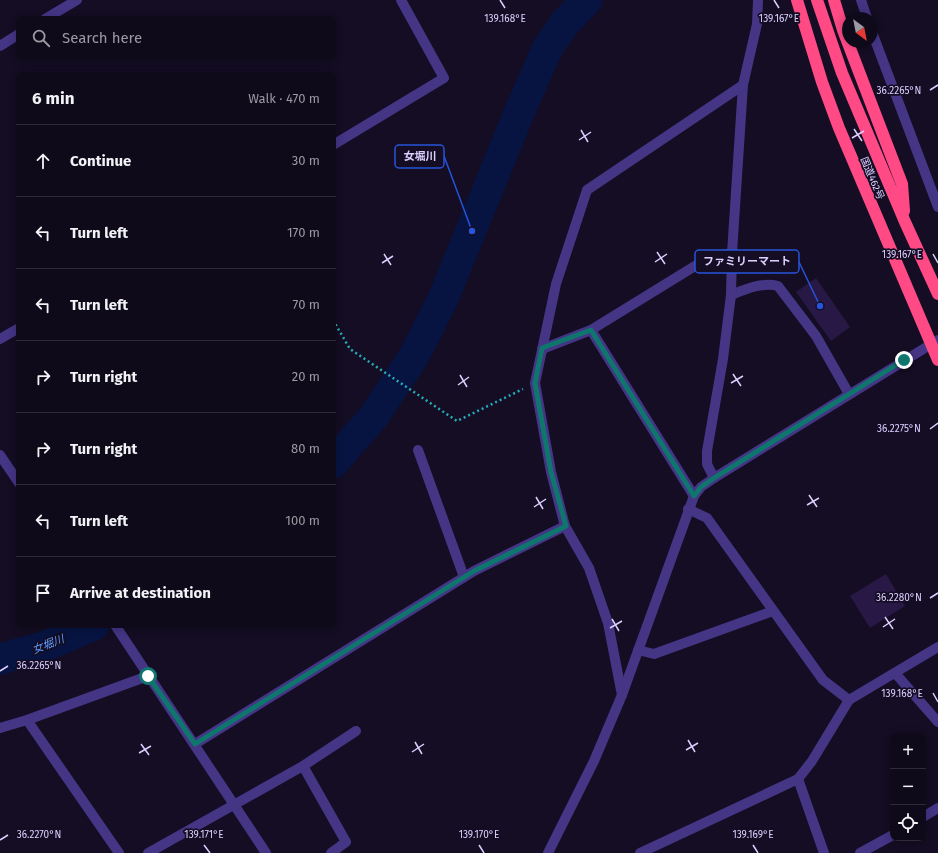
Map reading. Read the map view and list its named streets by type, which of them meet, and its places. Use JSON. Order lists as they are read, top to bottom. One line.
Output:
{"streets":{"highway":["国道462号"]},"water":["女堀川"],"places":["女堀川","ファミリーマート"],"north":"bottom right","page":{"search":"Search here","heading":["6 min","Walk · 470 m"],"list":[["Continue","30 m"],["Turn left","170 m"],["Turn left","70 m"],["Turn right","20 m"],["Turn right","80 m"],["Turn left","100 m"],"Arrive at destination"],"map_buttons":["+","−"]},"coordinates":["139.168°E","139.167°E","36.2265°N","36.2275°N","36.2280°N","139.171°E","139.170°E","139.169°E","36.2270°N"]}
